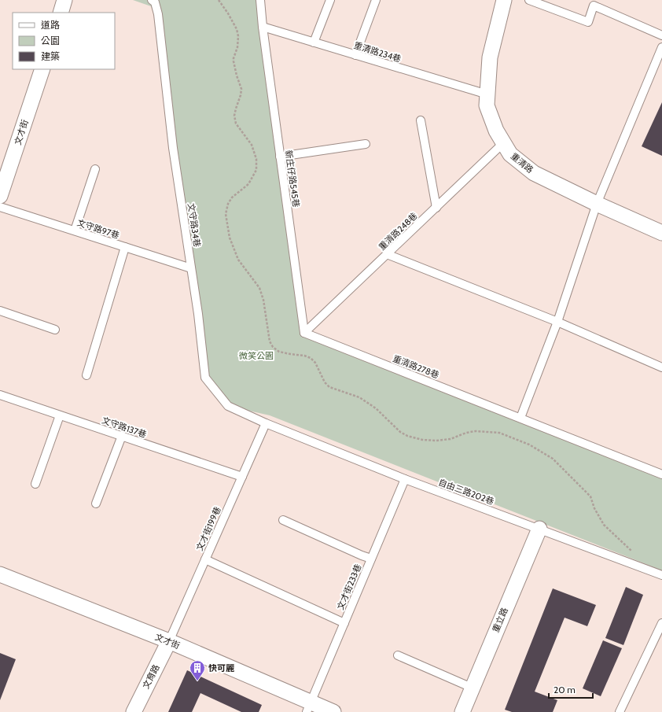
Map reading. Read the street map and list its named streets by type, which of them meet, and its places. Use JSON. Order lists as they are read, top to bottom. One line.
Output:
{"streets":{"street":["文才街","重清路","重立路","文育路"],"lane":["重清路234巷","新庄仔路545巷","文守路34巷","文守路97巷","重清路248巷","重清路278巷","文守路137巷","自由三路202巷","文才街199巷","文才街233巷"]},"crossings":[["重清路234巷","重清路"],["重清路234巷","新庄仔路545巷"],["文才街","文才街199巷"],["文才街","文才街233巷"],["文才街","文育路"],["重清路","重清路248巷"],["新庄仔路545巷","重清路248巷"],["新庄仔路545巷","重清路278巷"],["文守路34巷","文守路97巷"],["文守路34巷","自由三路202巷"],["文守路34巷","文才街199巷"],["重清路248巷","重清路278巷"],["文守路137巷","文才街199巷"],["自由三路202巷","文才街199巷"],["自由三路202巷","文才街233巷"],["自由三路202巷","重立路"],["文才街199巷","文育路"]],"parks":["微笑公園"],"places":{"building":["快可麗"]},"legend":["道路","公園","建築"],"scale_bar":"20 m"}
